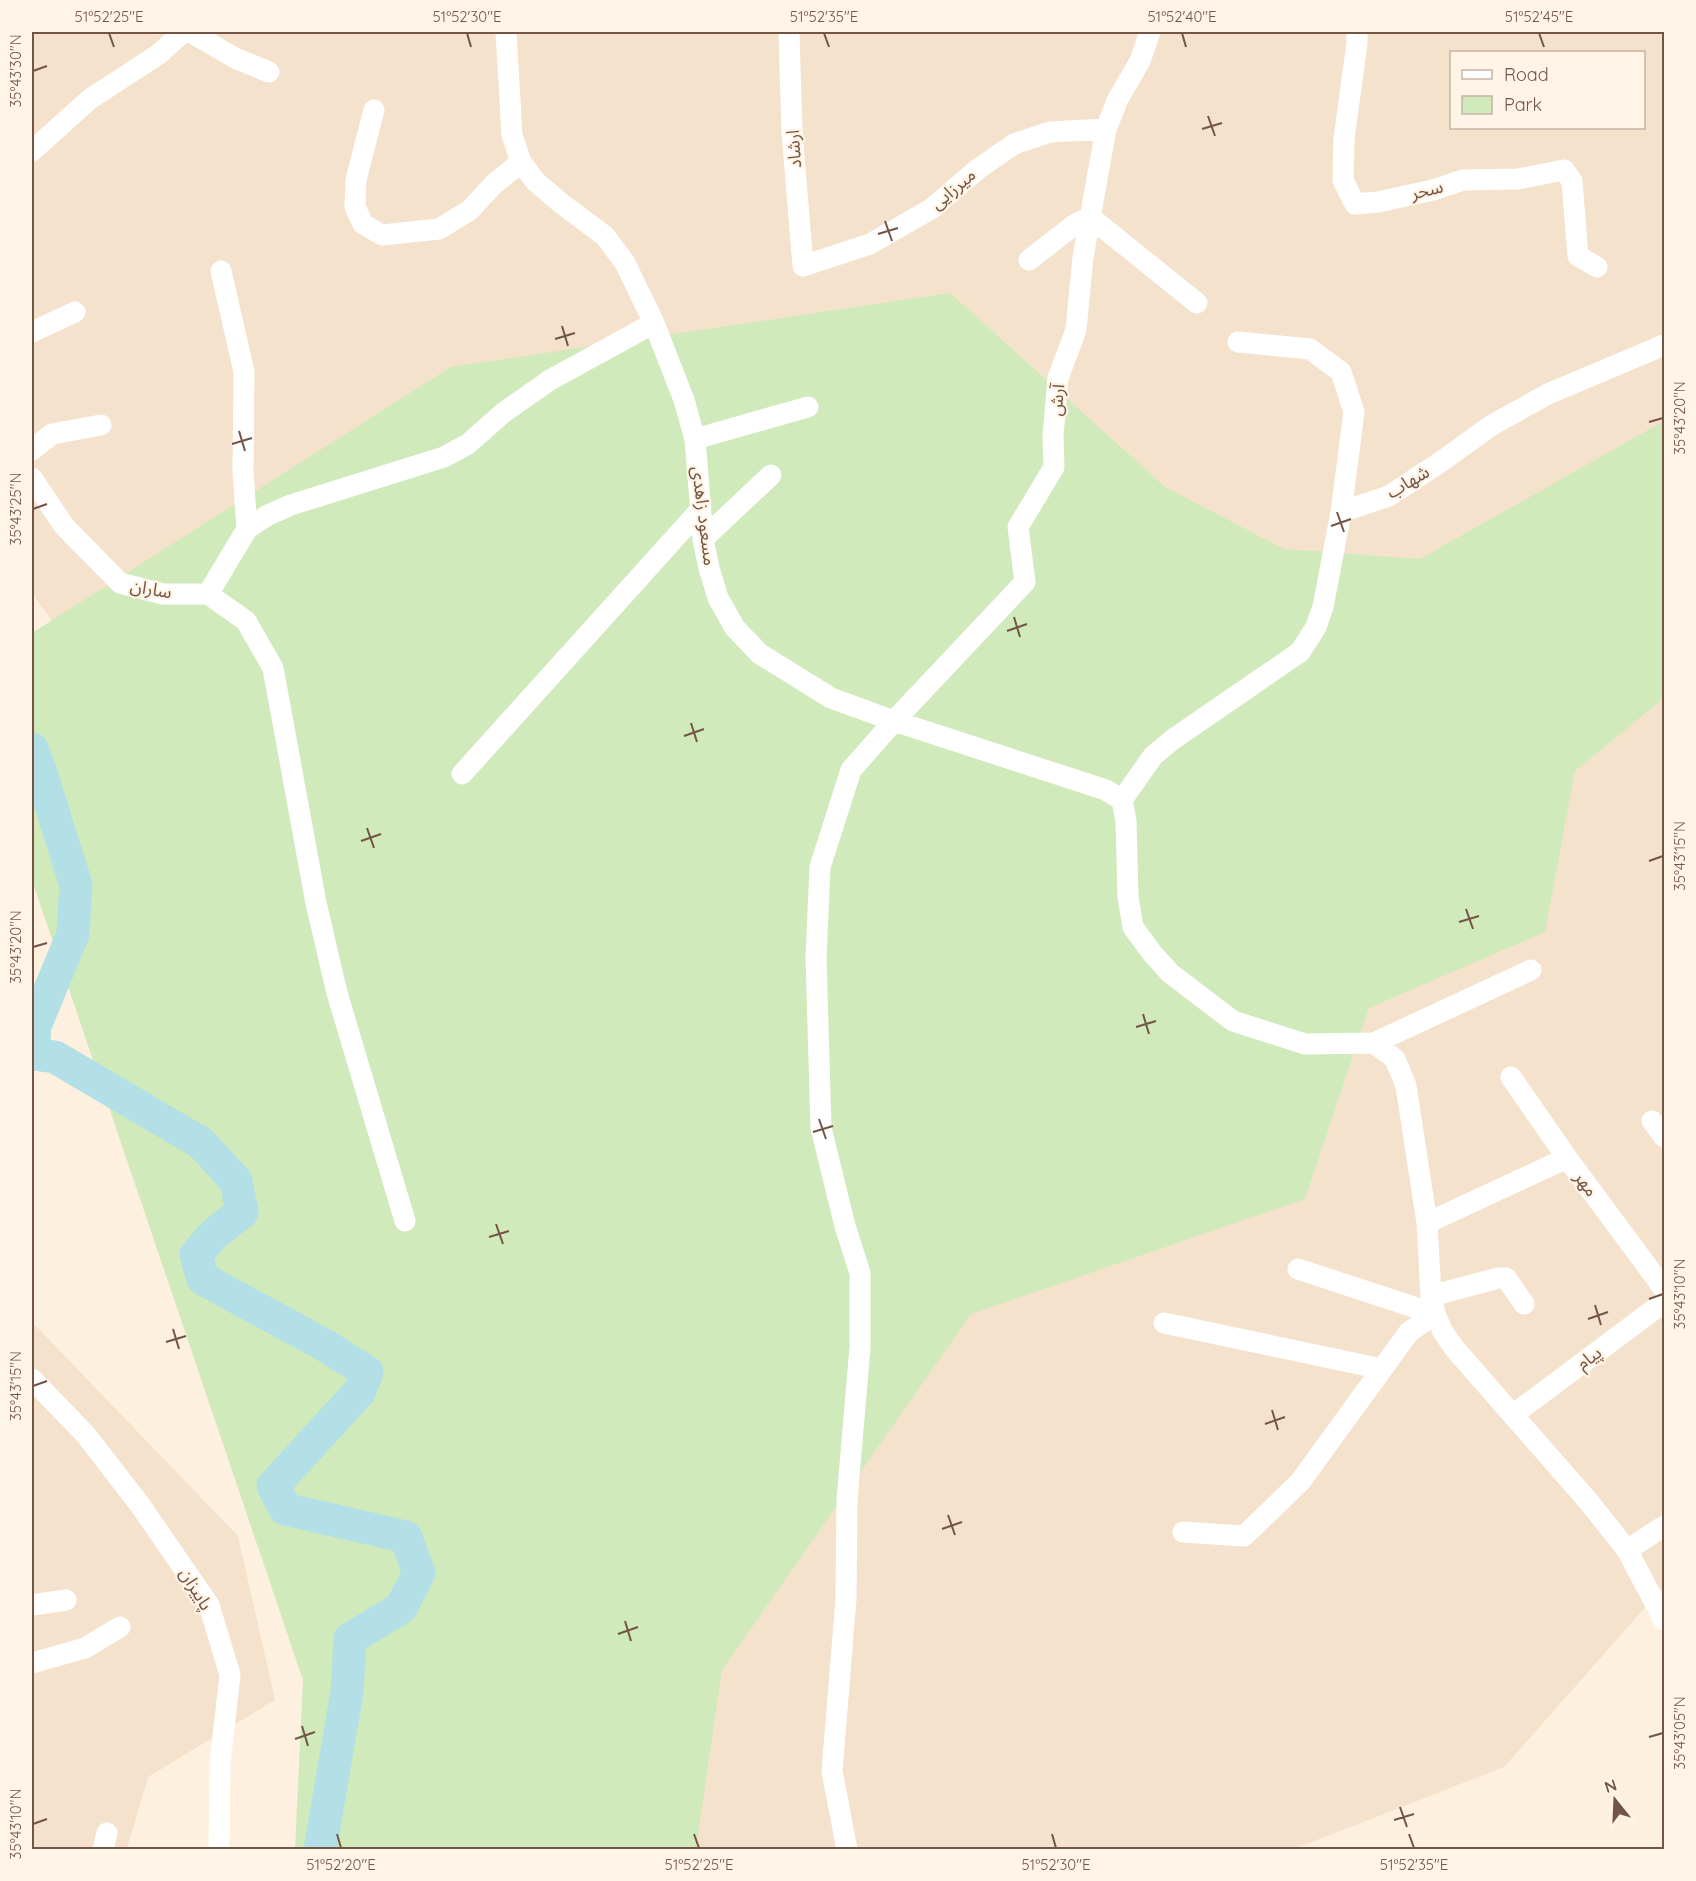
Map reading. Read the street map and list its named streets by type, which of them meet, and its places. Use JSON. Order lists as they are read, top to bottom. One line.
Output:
{"streets":{"street":["ارشاد","میرزایی","سحر","آرش","شهاب","مسعود زاهدی","ساران","مهر","پیام","پاییزان"]},"crossings":[["ارشاد","میرزایی"],["میرزایی","آرش"],["آرش","مسعود زاهدی"]],"legend":["Road","Park"],"north":"top","coordinates":["51°52'25\"E","51°52'30\"E","51°52'35\"E","51°52'40\"E","51°52'45\"E","35°43'30\"N","35°43'20\"N","35°43'25\"N","35°43'15\"N","35°43'10\"N","35°43'05\"N","51°52'20\"E"]}
